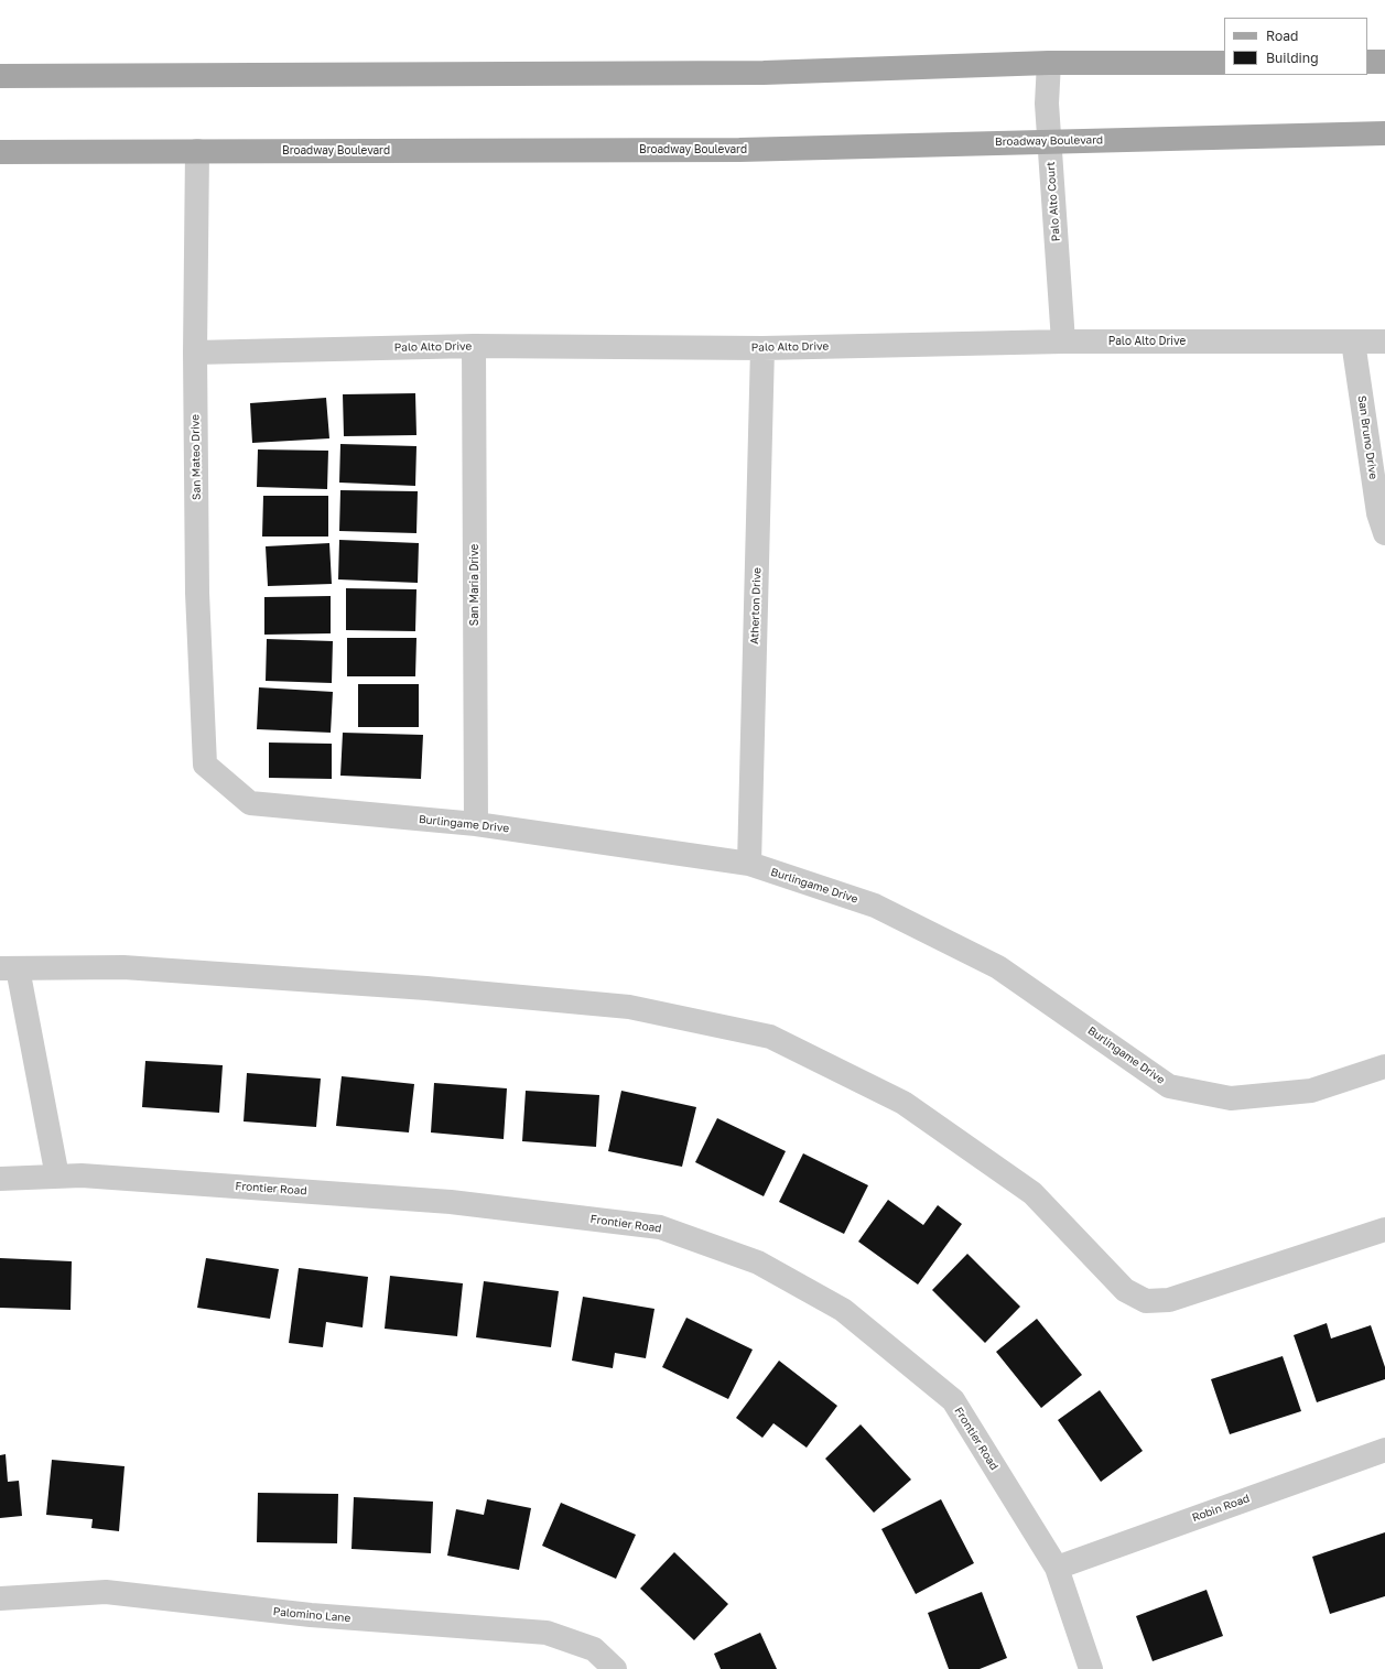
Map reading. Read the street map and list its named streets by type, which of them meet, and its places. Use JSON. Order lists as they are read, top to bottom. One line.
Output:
{"streets":{"main road":["Broadway Boulevard"],"street":["Palo Alto Court","Palo Alto Drive","San Bruno Drive","San Mateo Drive","San Maria Drive","Atherton Drive","Burlingame Drive","Frontier Road","Robin Road","Palomino Lane"]},"crossings":[["Broadway Boulevard","Palo Alto Court"],["Broadway Boulevard","San Mateo Drive"],["Palo Alto Court","Palo Alto Drive"],["Palo Alto Drive","San Bruno Drive"],["Palo Alto Drive","San Mateo Drive"],["Palo Alto Drive","San Maria Drive"],["Palo Alto Drive","Atherton Drive"],["San Mateo Drive","Burlingame Drive"],["San Maria Drive","Burlingame Drive"],["Atherton Drive","Burlingame Drive"],["Frontier Road","Robin Road"]],"legend":["Road","Building"]}
